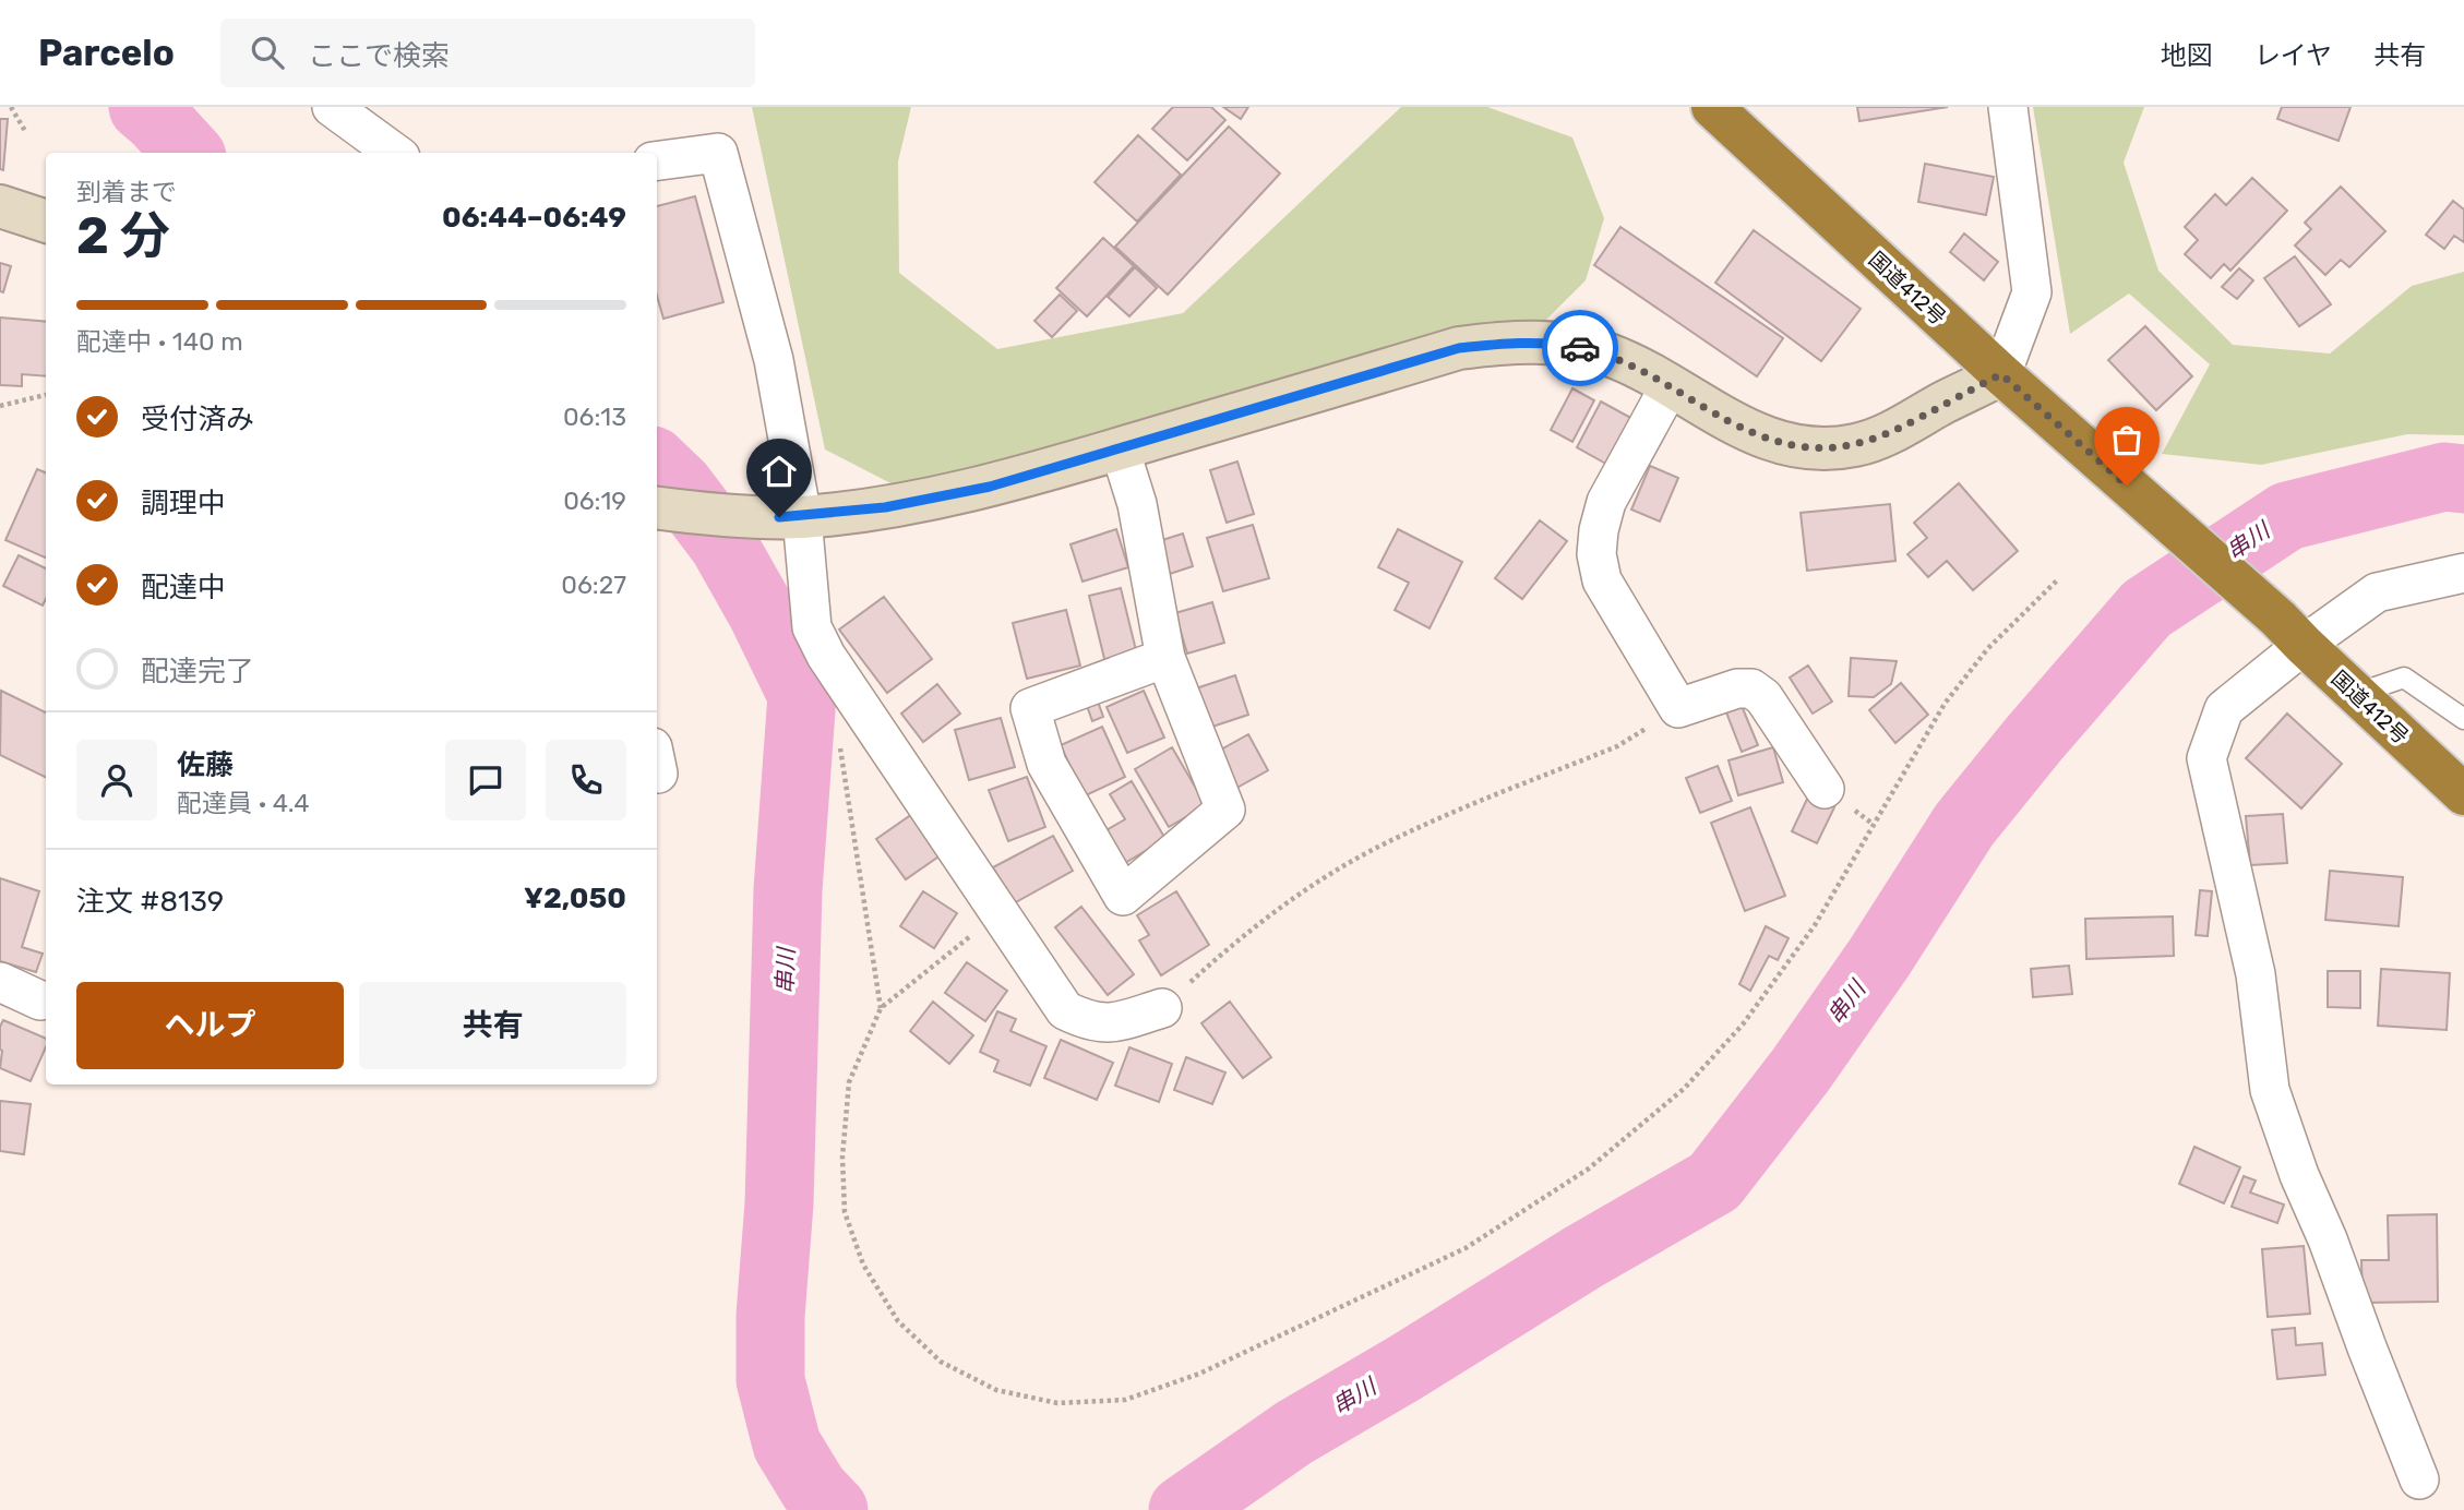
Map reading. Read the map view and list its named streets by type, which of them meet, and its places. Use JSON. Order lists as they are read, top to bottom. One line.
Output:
{"streets":{"highway":["国道412号"]},"water":["串川"],"page":{"header":"Parcelo","search":"ここで検索","nav":["地図","レイヤ","共有"],"heading":["2 分","到着まで","06:44–06:49"],"panel":["佐藤","配達員 · 4.4","注文 #8139","¥2,050"],"bar":"配達中 · 140 m","list":[["受付済み","06:13"],["調理中","06:19"],["配達中","06:27"],"配達完了"],"buttons":["ヘルプ","共有"]}}
